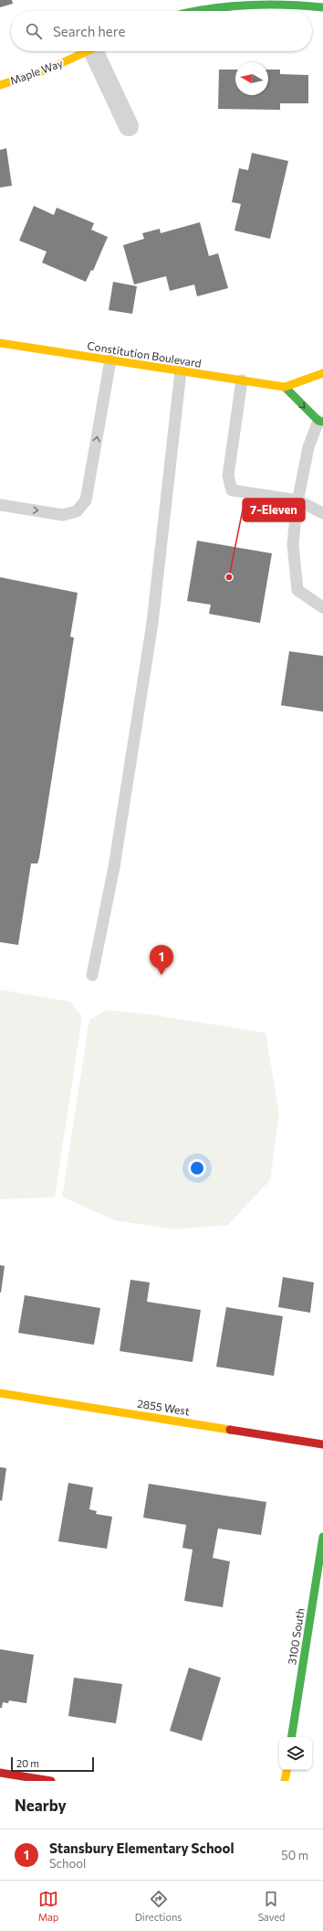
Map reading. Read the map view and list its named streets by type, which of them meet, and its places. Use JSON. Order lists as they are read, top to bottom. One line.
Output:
{"streets":{"street":["Maple Way","Constitution Boulevard","2855 West","3100 South"]},"places":["7-Eleven"],"scale_bar":"20 m","north":"left","page":{"search":"Search here","pins":"1","scale":"20 m","heading":"Nearby","list":[{"mark":"1","name":"Stansbury Elementary School","note":"School","value":"50 m"}],"nav":["Map","Directions","Saved"]}}
